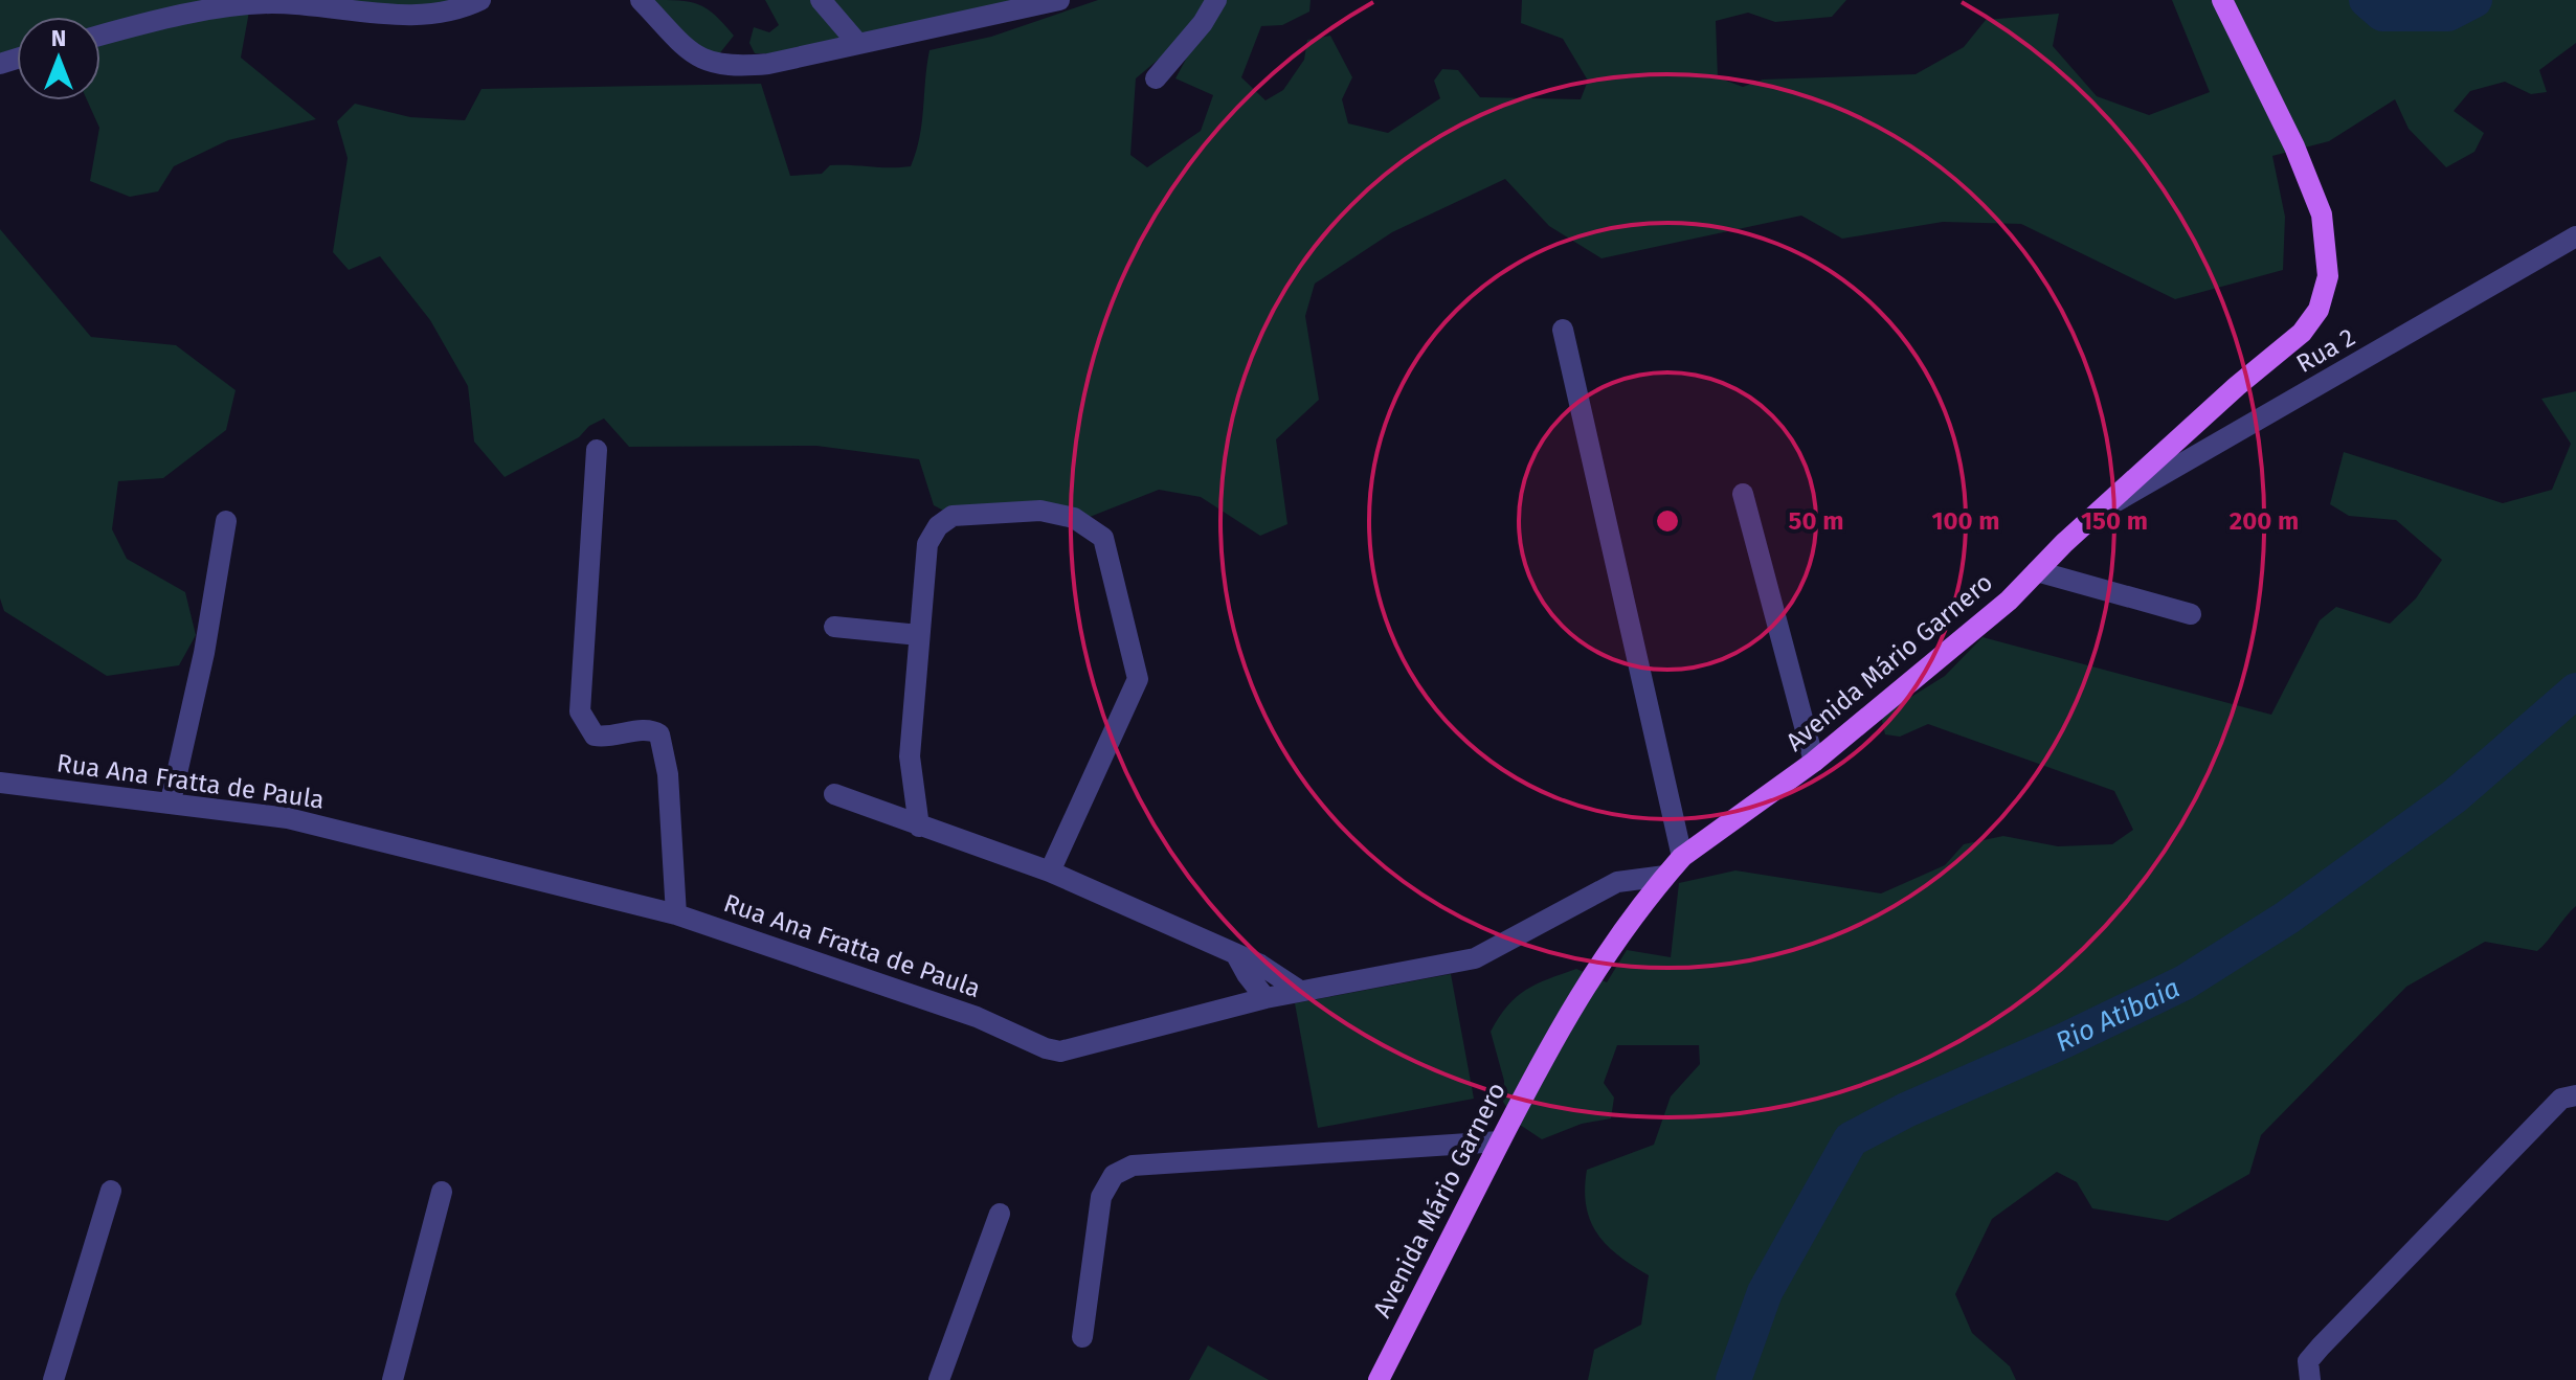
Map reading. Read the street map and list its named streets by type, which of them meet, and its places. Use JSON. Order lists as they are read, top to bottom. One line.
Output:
{"streets":{"main road":["Avenida Mário Garnero"],"street":["Rua 2","Rua Ana Fratta de Paula"]},"crossings":[["Rua 2","Avenida Mário Garnero"],["Avenida Mário Garnero","Rua Ana Fratta de Paula"]],"water":["Rio Atibaia"],"north":"top","rings":["50 m","100 m","150 m","200 m"]}
